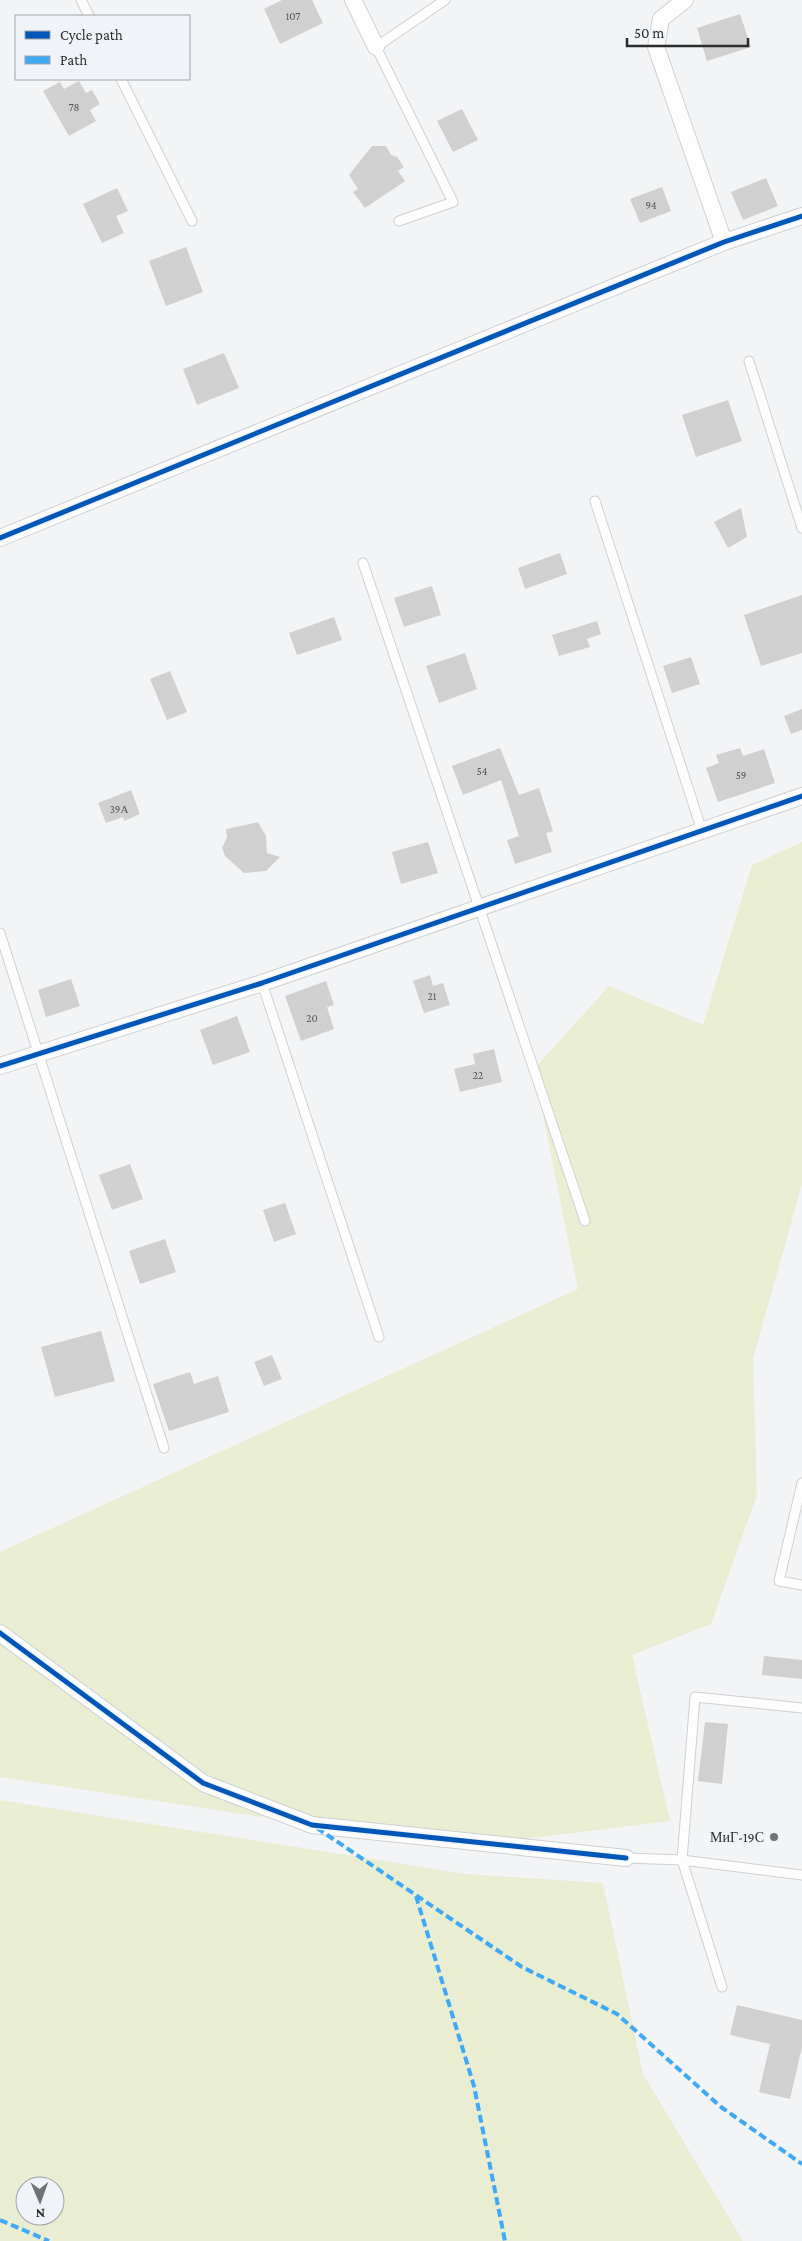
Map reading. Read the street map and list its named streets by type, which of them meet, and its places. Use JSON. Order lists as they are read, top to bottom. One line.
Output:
{"places":["МиГ-19С"],"house_numbers":["107","78","94","54","59","39А","21","20","22"],"legend":["Cycle path","Path"],"scale_bar":"50 m","north":"bottom"}
